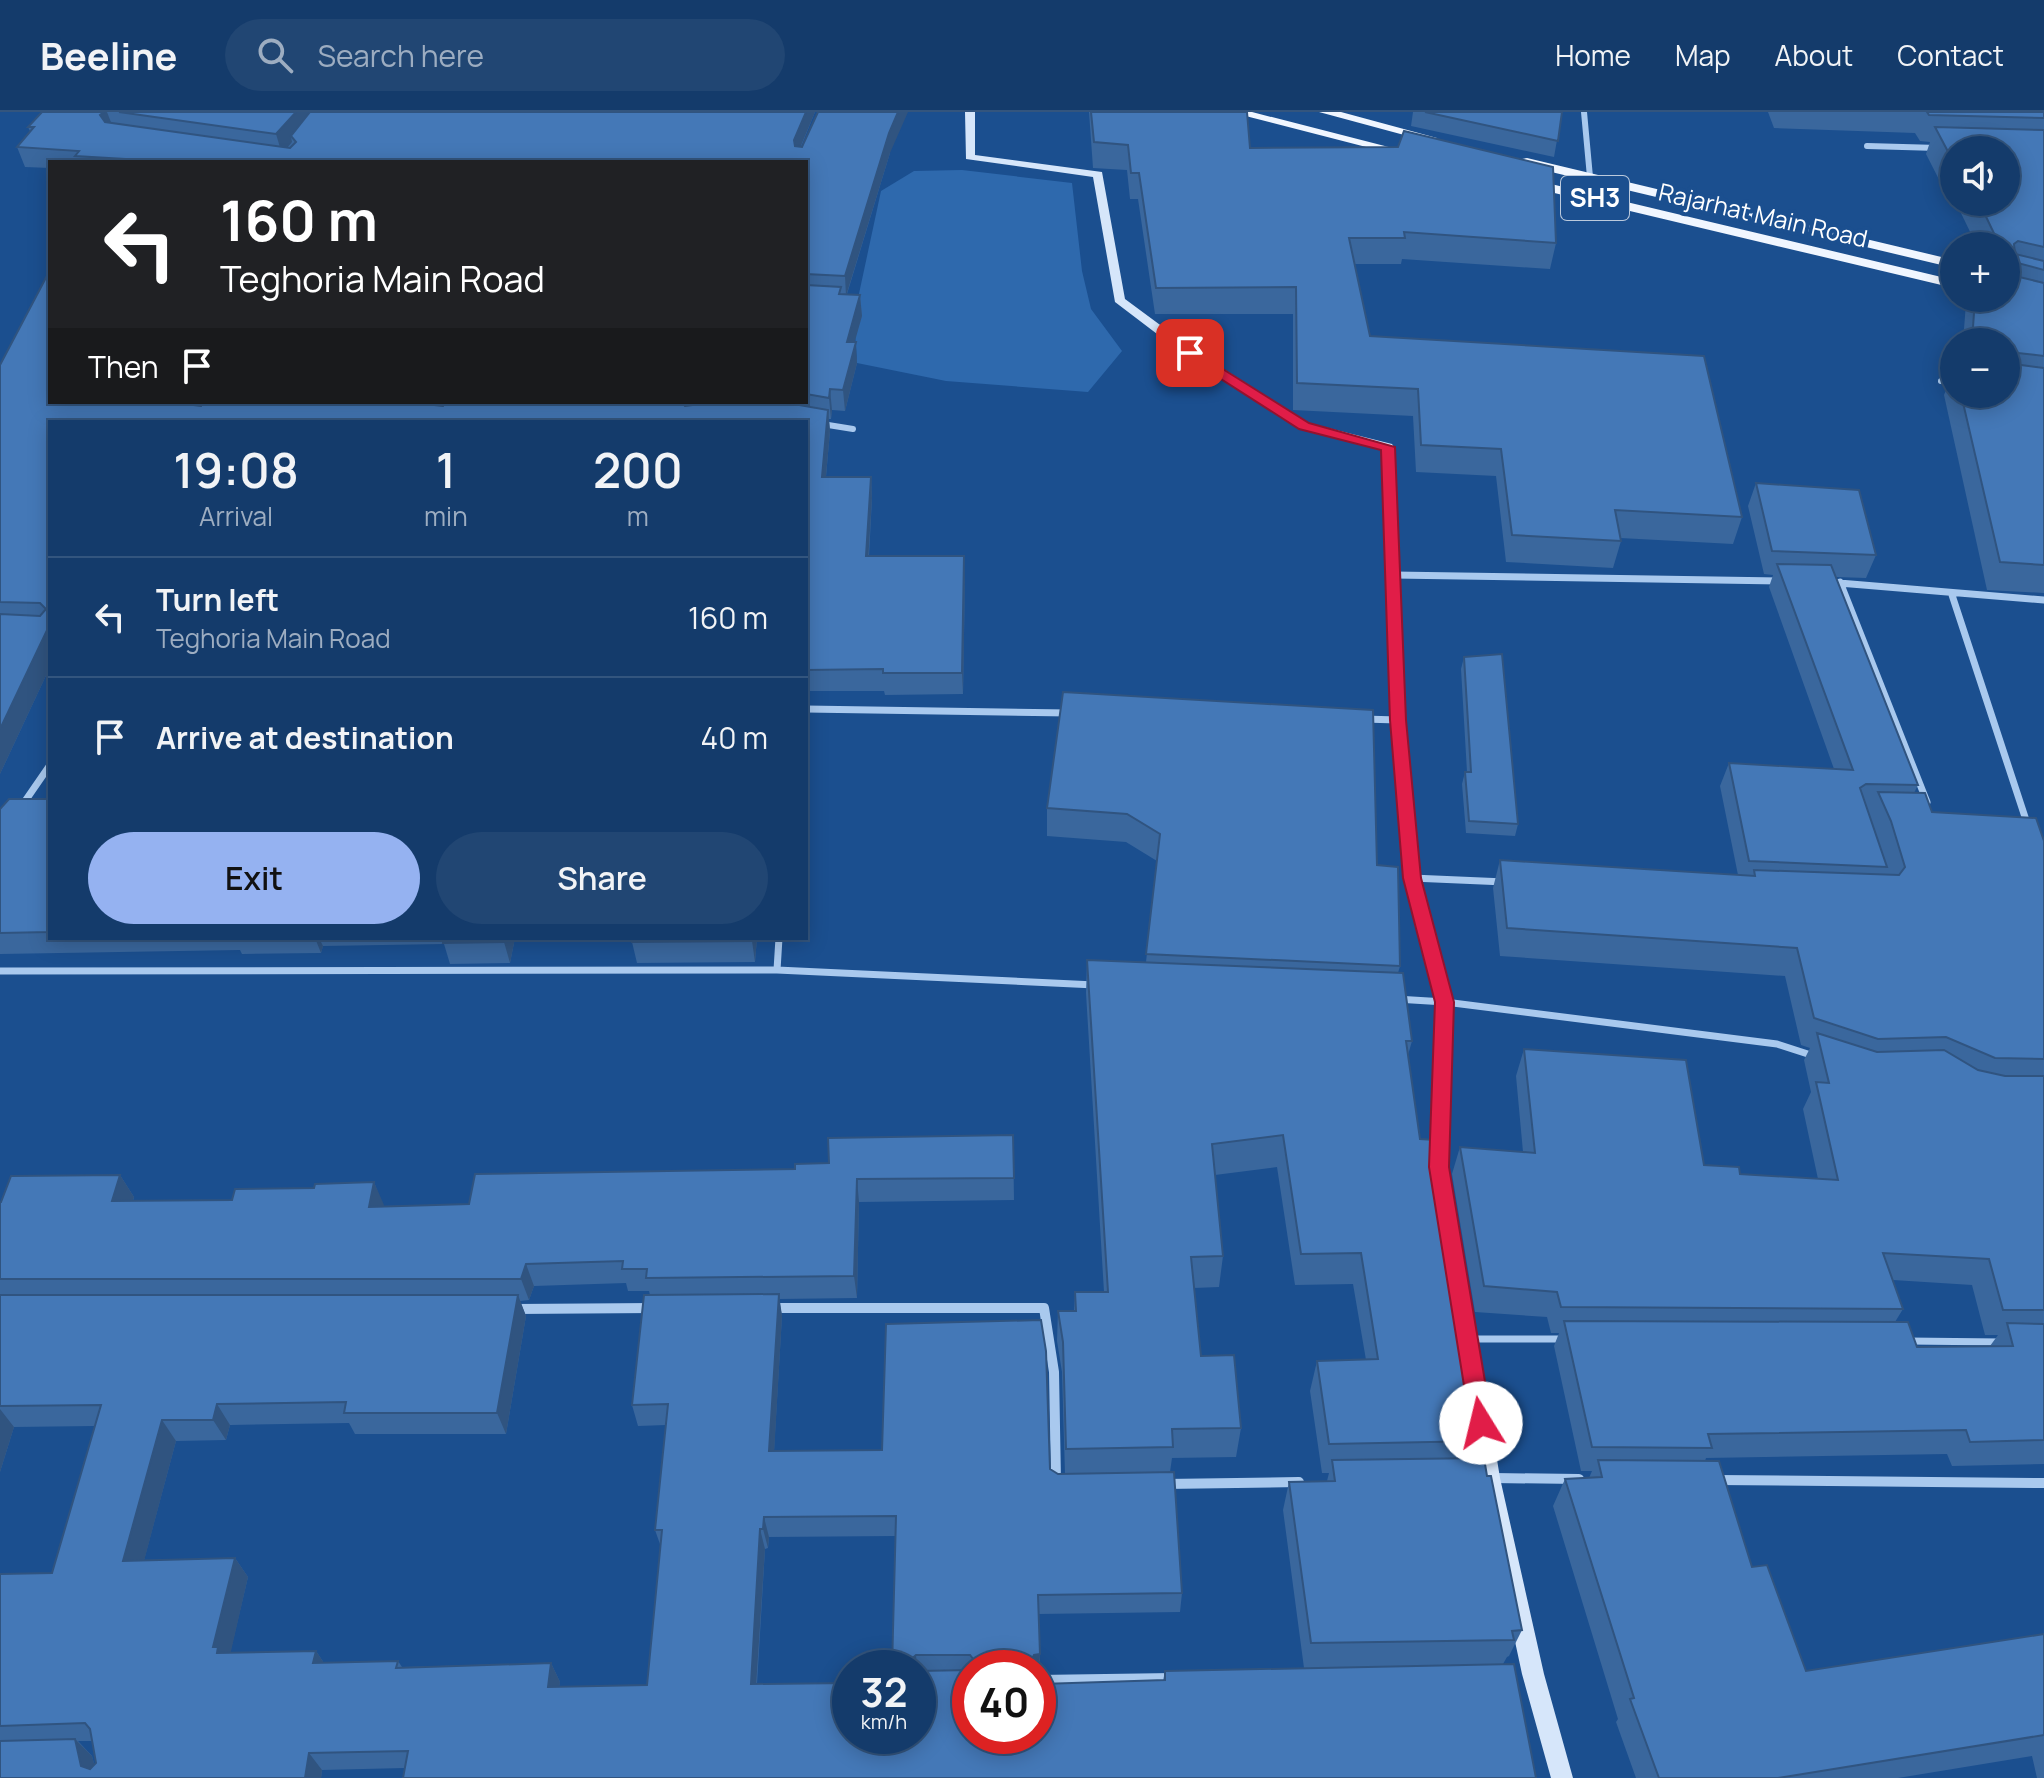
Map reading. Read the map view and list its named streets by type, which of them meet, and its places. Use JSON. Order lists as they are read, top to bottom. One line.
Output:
{"streets":{"main road":["SH3","Rajarhat Main Road"]},"page":{"header":"Beeline","search":"Search here","nav":["Home","Map","About","Contact"],"map_buttons":["+","−"],"turn":["160 m","Teghoria Main Road"],"then":"Then","eta":["19:08","Arrival","1","min","200","m"],"list":[{"name":"Turn left","note":"Teghoria Main Road","value":"160 m"},{"name":"Arrive at destination","value":"40 m"}],"buttons":["Exit","Share"],"speed":"32 km/h","limit":"40"}}
